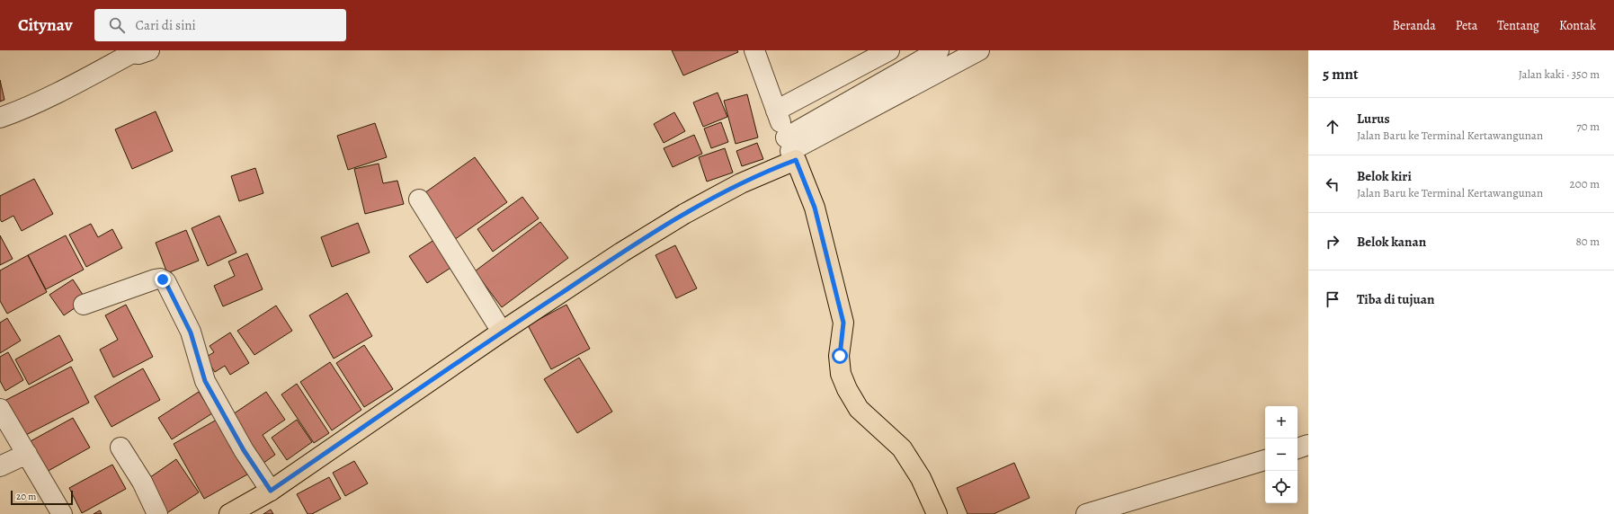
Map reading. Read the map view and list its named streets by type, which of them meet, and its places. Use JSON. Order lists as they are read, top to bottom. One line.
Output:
{"scale_bar":"20 m","page":{"header":"Citynav","search":"Cari di sini","nav":["Beranda","Peta","Tentang","Kontak"],"heading":["5 mnt","Jalan kaki · 350 m"],"list":[["Lurus","Jalan Baru ke Terminal Kertawangunan","70 m"],["Belok kiri","Jalan Baru ke Terminal Kertawangunan","200 m"],["Belok kanan","80 m"],"Tiba di tujuan"],"map_buttons":["+","−"],"scale":"20 m"}}
